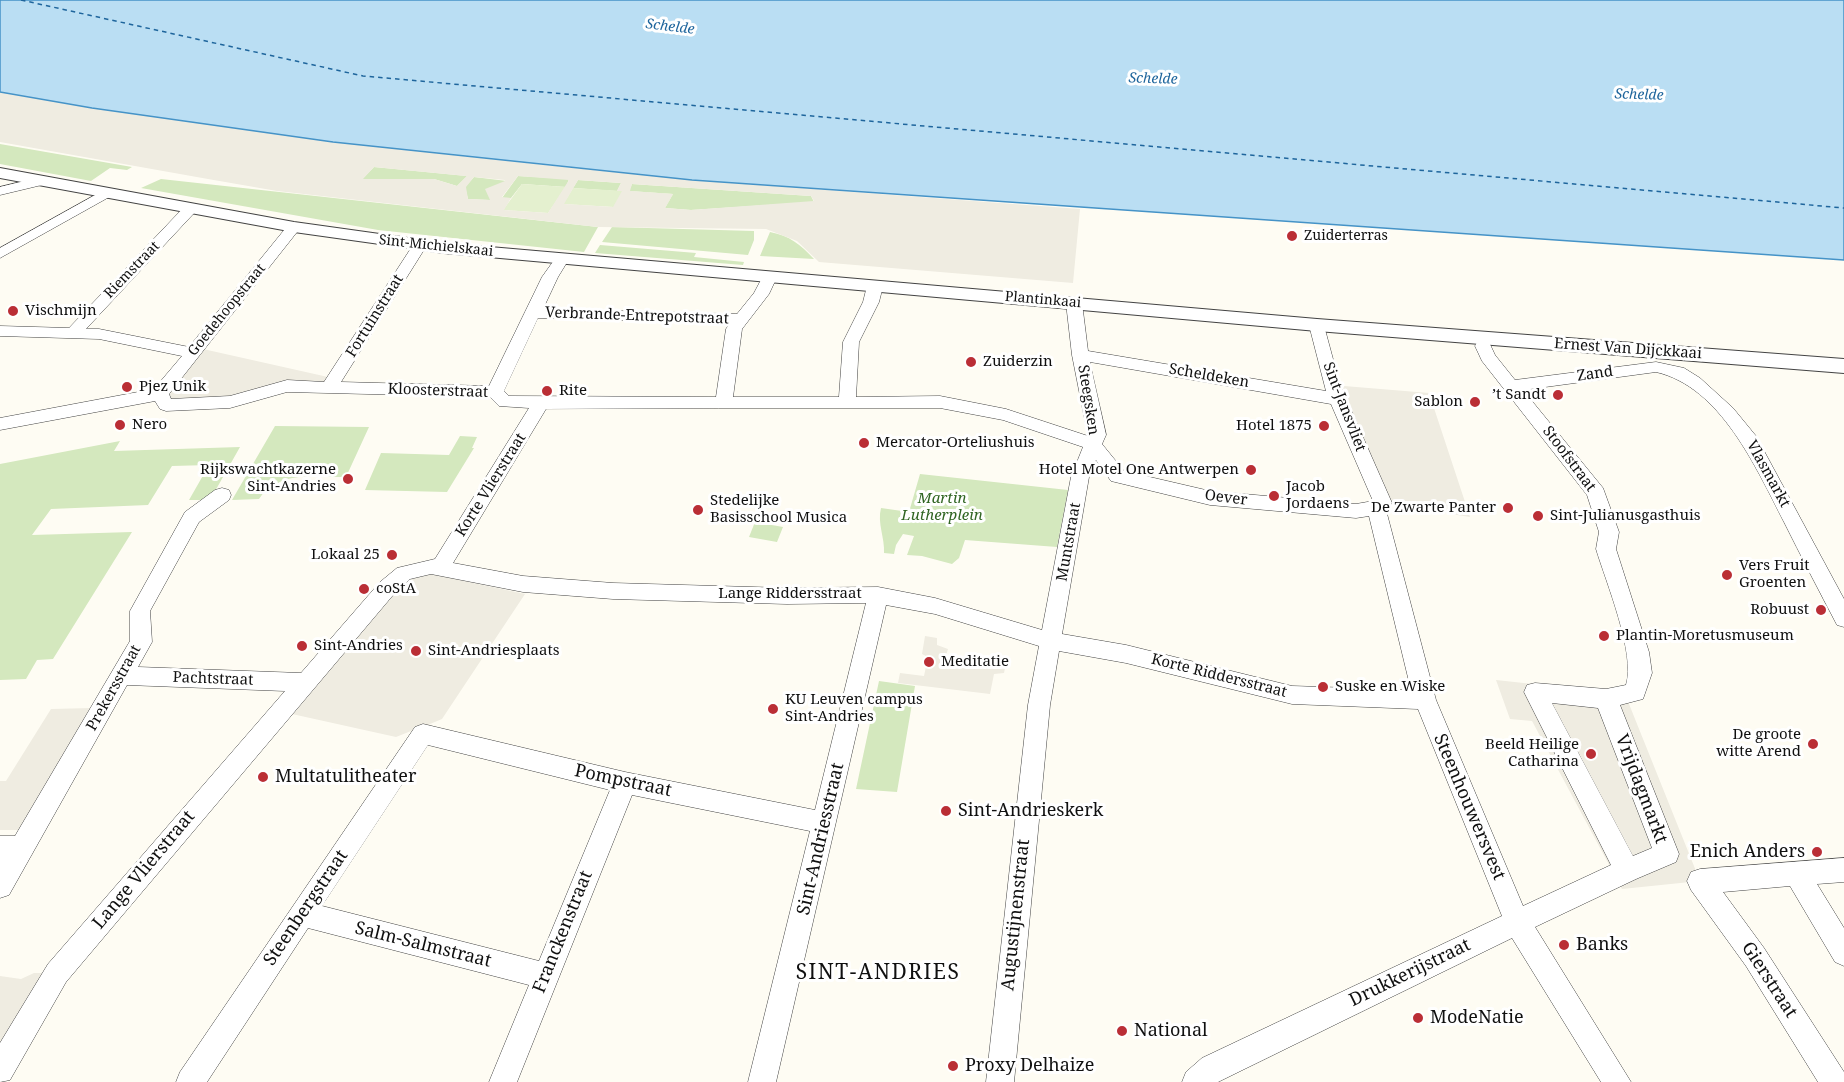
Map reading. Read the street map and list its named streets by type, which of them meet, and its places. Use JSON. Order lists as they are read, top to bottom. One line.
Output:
{"streets":{"street":["Sint-Michielskaai","Riemstraat","Plantinkaai","Goedehoopstraat","Fortuinstraat","Verbrande-Entrepotstraat","Ernest Van Dijckkaai","Zand","Scheldeken","Kloosterstraat","Steegsken","Sint-Jansvliet","Stoofstraat","Vlasmarkt","Korte Vlierstraat","Oever","Muntstraat","Lange Riddersstraat","Korte Riddersstraat","Pachtstraat","Prekersstraat","Pompstraat","Vrijdagmarkt","Steenhouwersvest","Sint-Andriesstraat","Lange Vlierstraat","Steenbergstraat","Augustijnenstraat","Franckenstraat","Salm-Salmstraat","Drukkerijstraat","Gierstraat"]},"crossings":[["Sint-Michielskaai","Riemstraat"],["Sint-Michielskaai","Plantinkaai"],["Sint-Michielskaai","Goedehoopstraat"],["Sint-Michielskaai","Fortuinstraat"],["Plantinkaai","Ernest Van Dijckkaai"],["Plantinkaai","Steegsken"],["Plantinkaai","Sint-Jansvliet"],["Goedehoopstraat","Kloosterstraat"],["Fortuinstraat","Kloosterstraat"],["Ernest Van Dijckkaai","Zand"],["Ernest Van Dijckkaai","Sint-Jansvliet"],["Ernest Van Dijckkaai","Vlasmarkt"],["Zand","Stoofstraat"],["Zand","Vlasmarkt"],["Scheldeken","Steegsken"],["Scheldeken","Sint-Jansvliet"],["Kloosterstraat","Steegsken"],["Kloosterstraat","Korte Vlierstraat"],["Kloosterstraat","Oever"],["Kloosterstraat","Muntstraat"],["Steegsken","Oever"],["Steegsken","Muntstraat"],["Sint-Jansvliet","Oever"],["Sint-Jansvliet","Steenhouwersvest"],["Stoofstraat","Vrijdagmarkt"],["Korte Vlierstraat","Lange Riddersstraat"],["Oever","Muntstraat"],["Oever","Steenhouwersvest"],["Muntstraat","Lange Riddersstraat"],["Muntstraat","Korte Riddersstraat"],["Muntstraat","Augustijnenstraat"],["Lange Riddersstraat","Korte Riddersstraat"],["Lange Riddersstraat","Sint-Andriesstraat"],["Lange Riddersstraat","Augustijnenstraat"],["Korte Riddersstraat","Steenhouwersvest"],["Korte Riddersstraat","Augustijnenstraat"],["Pachtstraat","Prekersstraat"],["Pachtstraat","Lange Vlierstraat"],["Pompstraat","Sint-Andriesstraat"],["Pompstraat","Steenbergstraat"],["Pompstraat","Franckenstraat"],["Vrijdagmarkt","Drukkerijstraat"],["Steenhouwersvest","Drukkerijstraat"],["Steenbergstraat","Salm-Salmstraat"],["Franckenstraat","Salm-Salmstraat"]],"districts":["SINT-ANDRIES"],"water":["Schelde"],"parks":["Martin Lutherplein"],"places":["Zuiderterras","Vischmijn","Zuiderzin","Pjez Unik","Rite","’t Sandt","Sablon","Nero","Hotel 1875","Mercator-Orteliushuis","Hotel Motel One Antwerpen","Rijkswachtkazerne Sint-Andries","Jacob Jordaens","De Zwarte Panter","Stedelijke Basisschool Musica","Sint-Julianusgasthuis","Lokaal 25","Vers Fruit Groenten","coStA","Robuust","Plantin-Moretusmuseum","Sint-Andries","Sint-Andriesplaats","Meditatie","Suske en Wiske","KU Leuven campus Sint-Andries","De groote witte Arend","Beeld Heilige Catharina","Multatulitheater","Sint-Andrieskerk","Enich Anders","Banks","ModeNatie","National","Proxy Delhaize"]}
